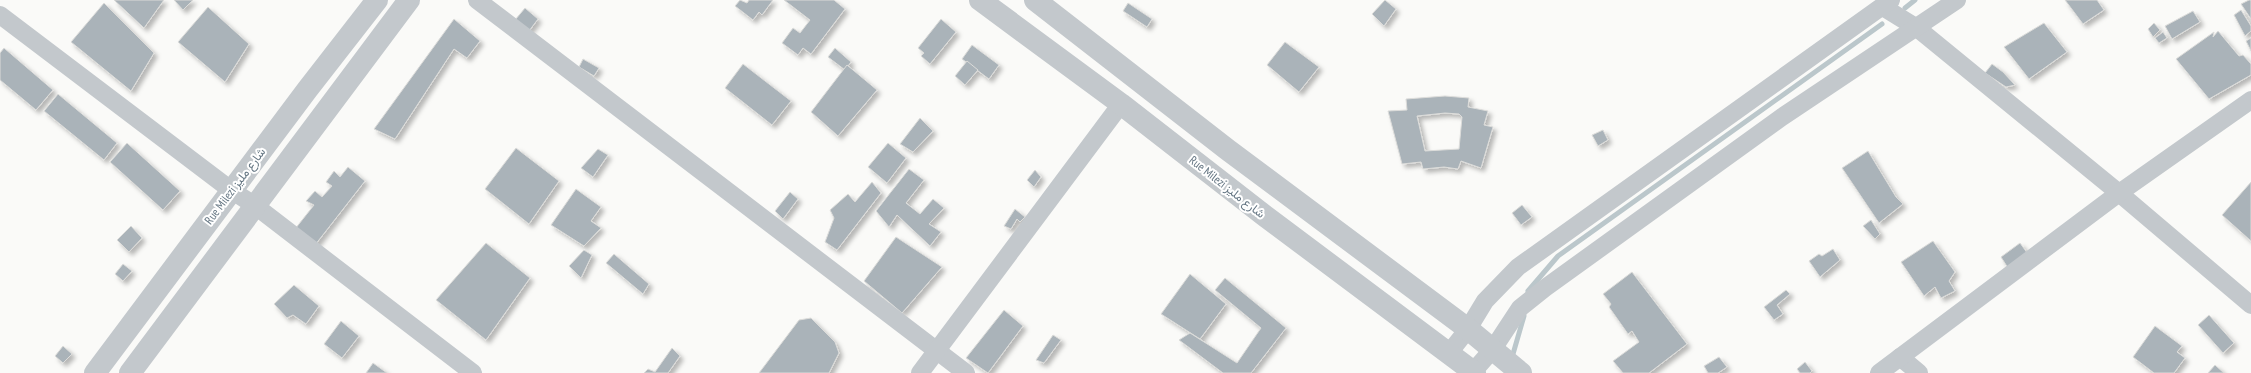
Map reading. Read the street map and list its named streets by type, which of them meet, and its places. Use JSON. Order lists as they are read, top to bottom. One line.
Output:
{"streets":{"street":["Rue Milezi شارع مليز"]}}
